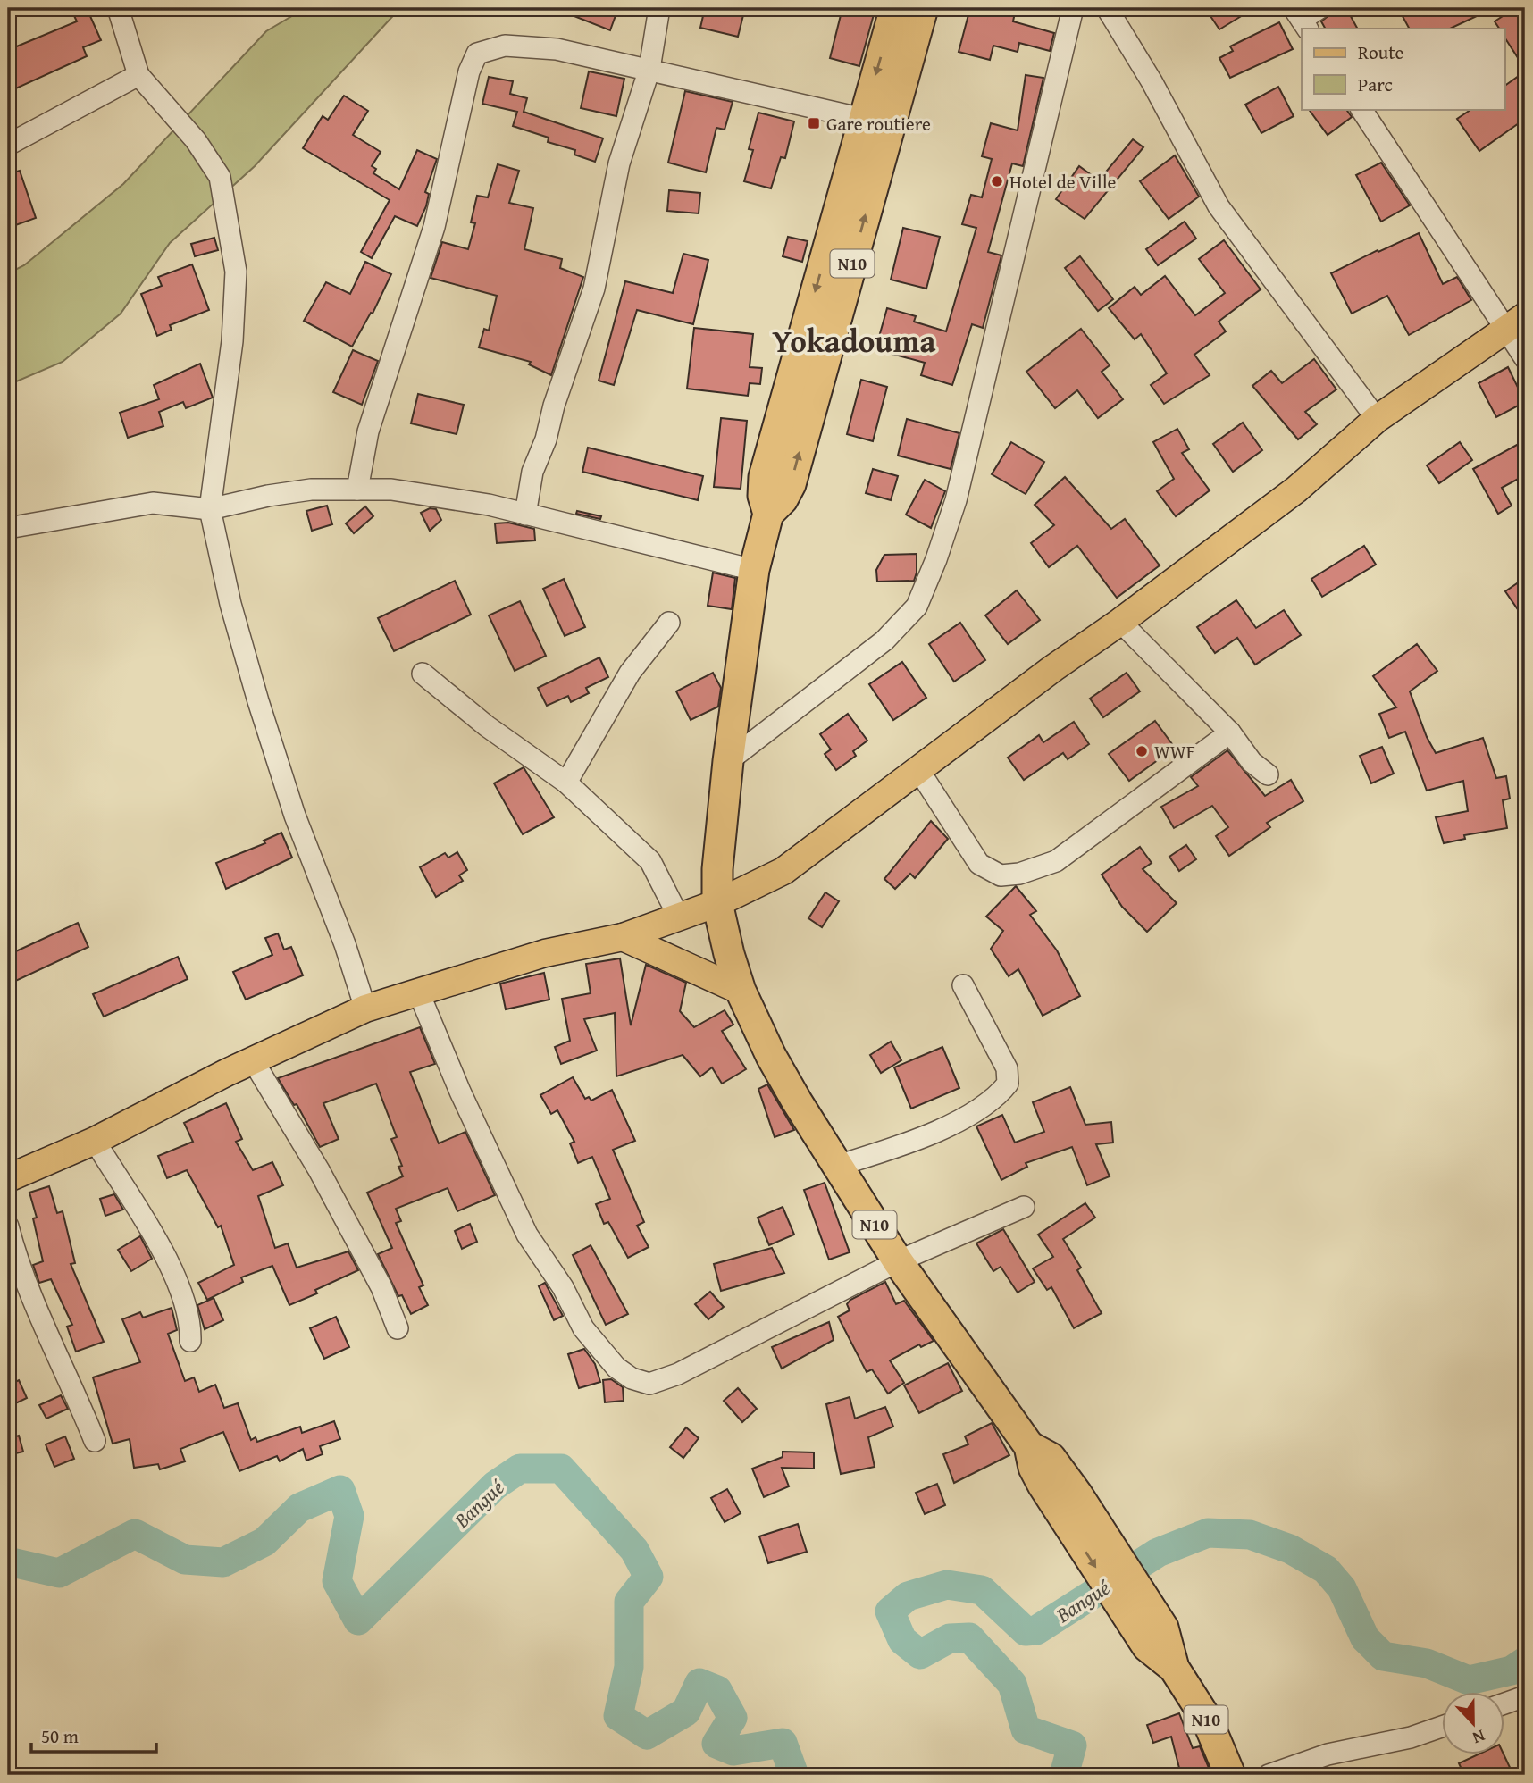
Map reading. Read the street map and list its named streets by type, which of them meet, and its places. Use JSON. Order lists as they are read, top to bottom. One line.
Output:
{"streets":{"highway":["N10"]},"districts":["Yokadouma"],"water":["Bangué"],"places":{"transit":["Gare routiere"],"other":["Hotel de Ville","WWF"]},"legend":["Route","Parc"],"scale_bar":"50 m","north":"bottom"}
